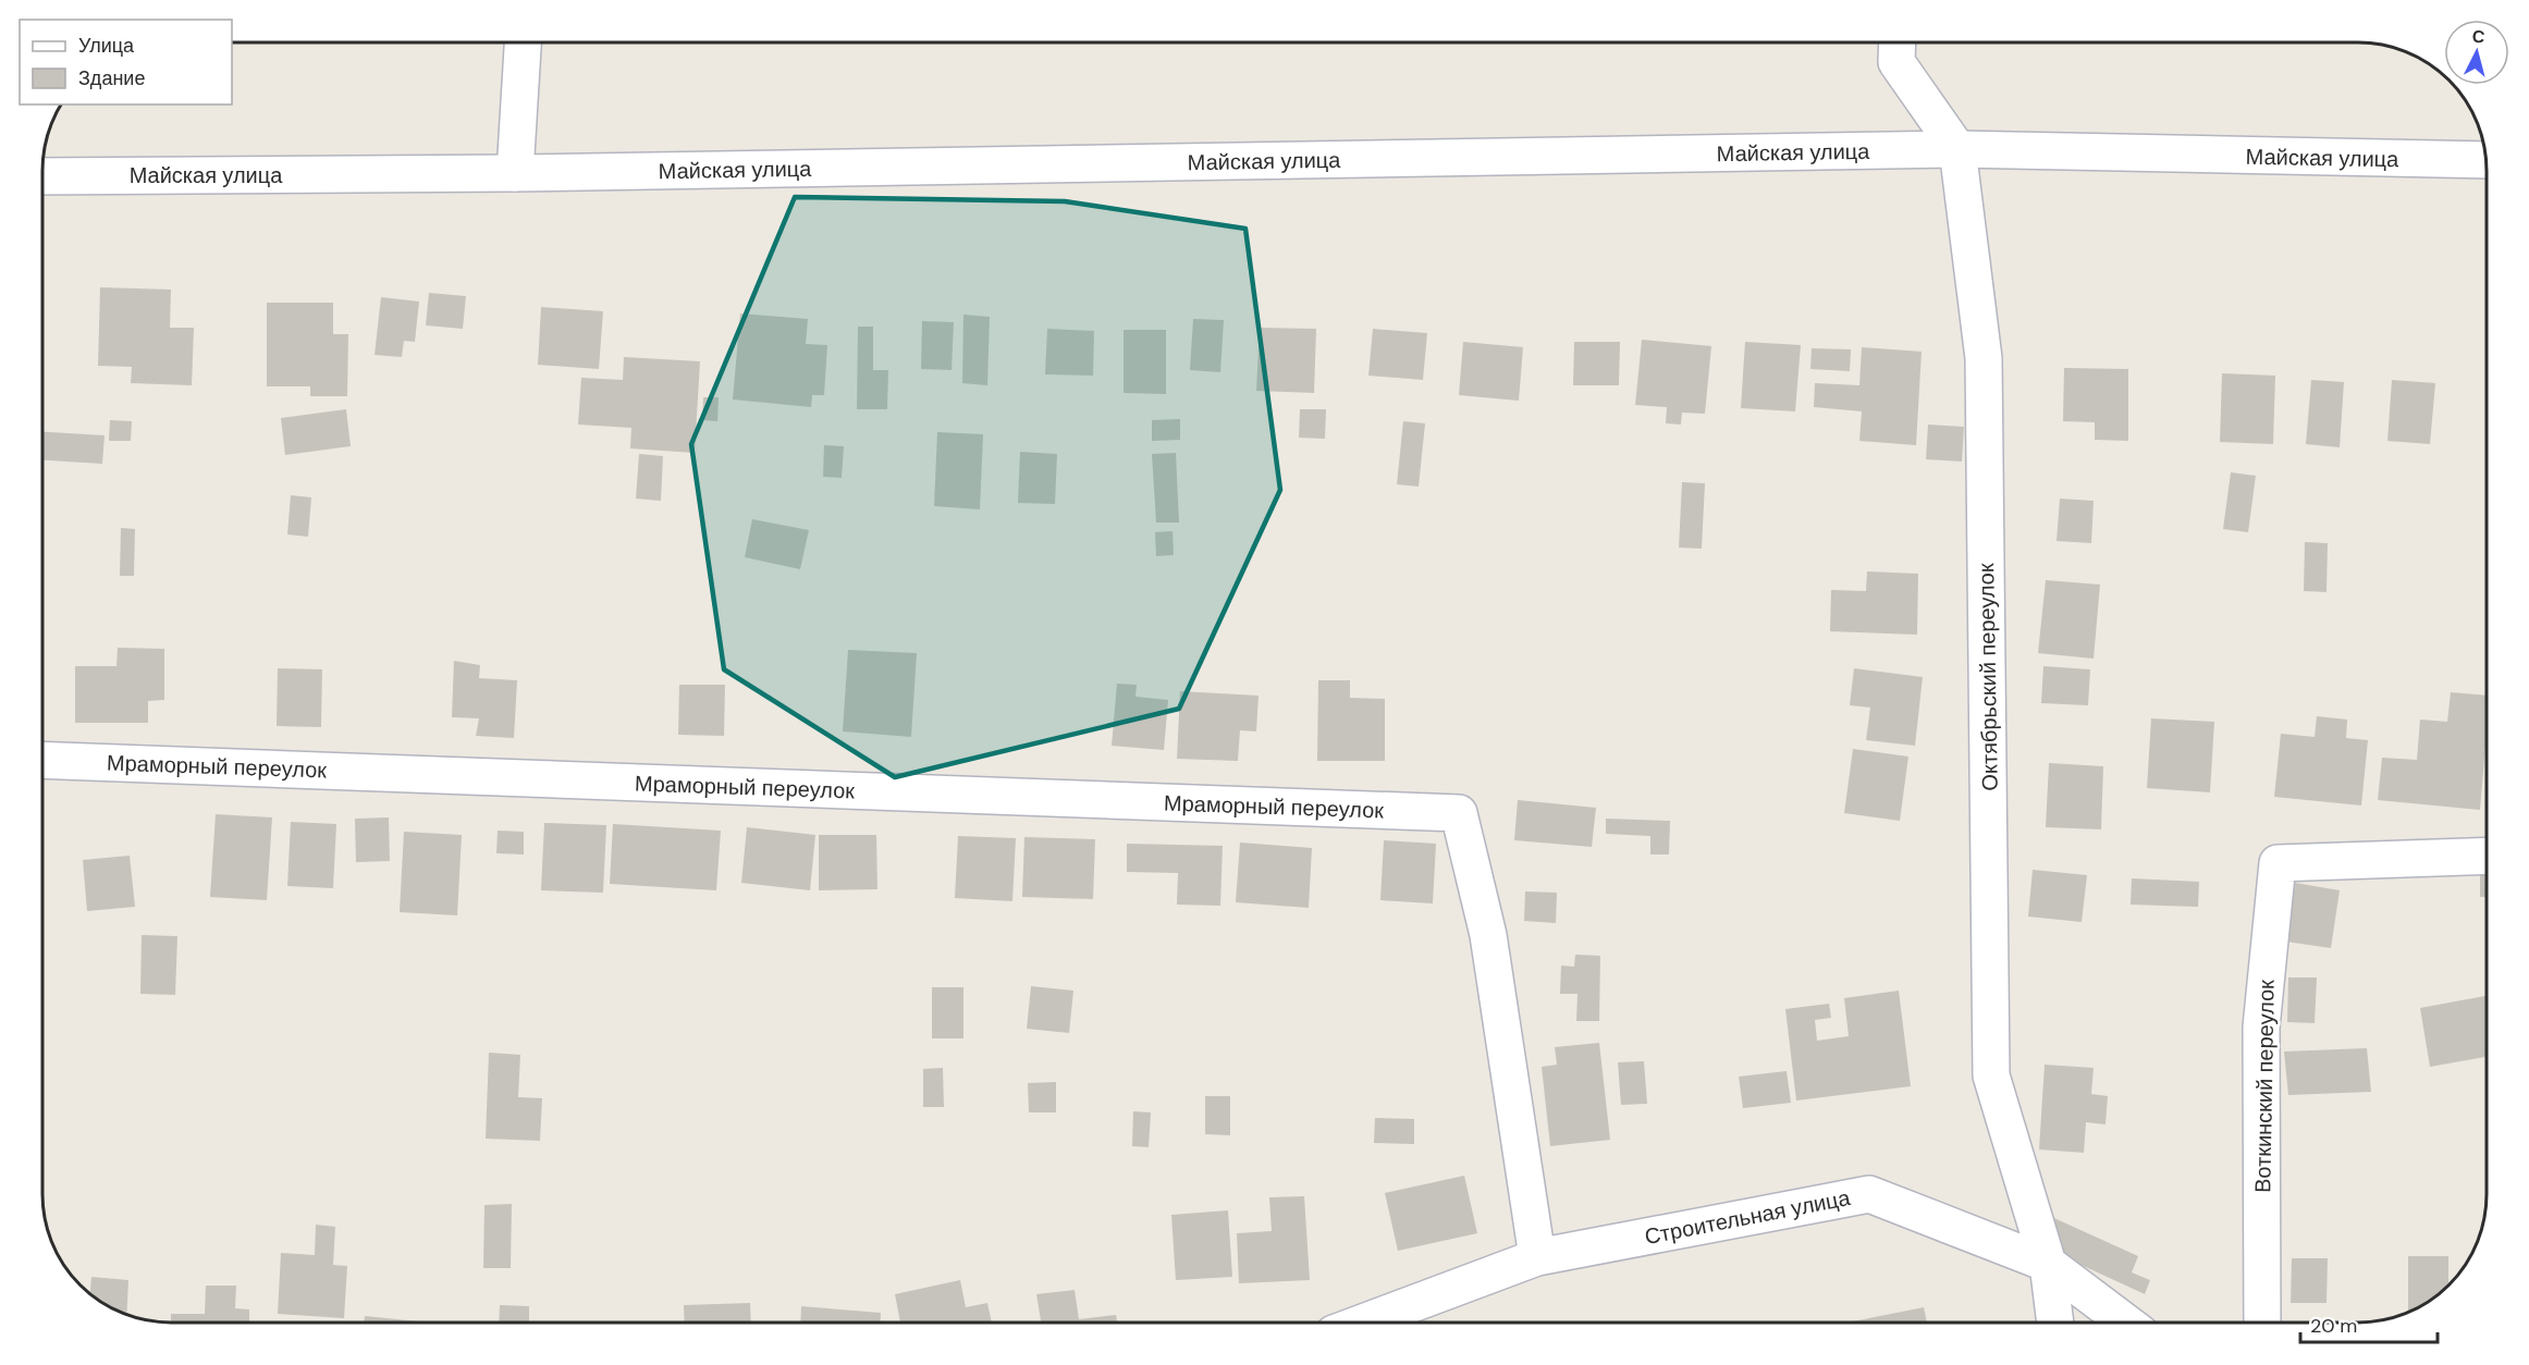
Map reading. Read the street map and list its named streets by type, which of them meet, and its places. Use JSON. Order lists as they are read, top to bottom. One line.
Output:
{"streets":{"street":["Майская улица","Октябрьский переулок","Мраморный переулок","Воткинский переулок","Строительная улица"]},"crossings":[["Майская улица","Октябрьский переулок"],["Октябрьский переулок","Строительная улица"],["Мраморный переулок","Строительная улица"]],"legend":["Улица","Здание"],"scale_bar":"20 m","north":"top"}
